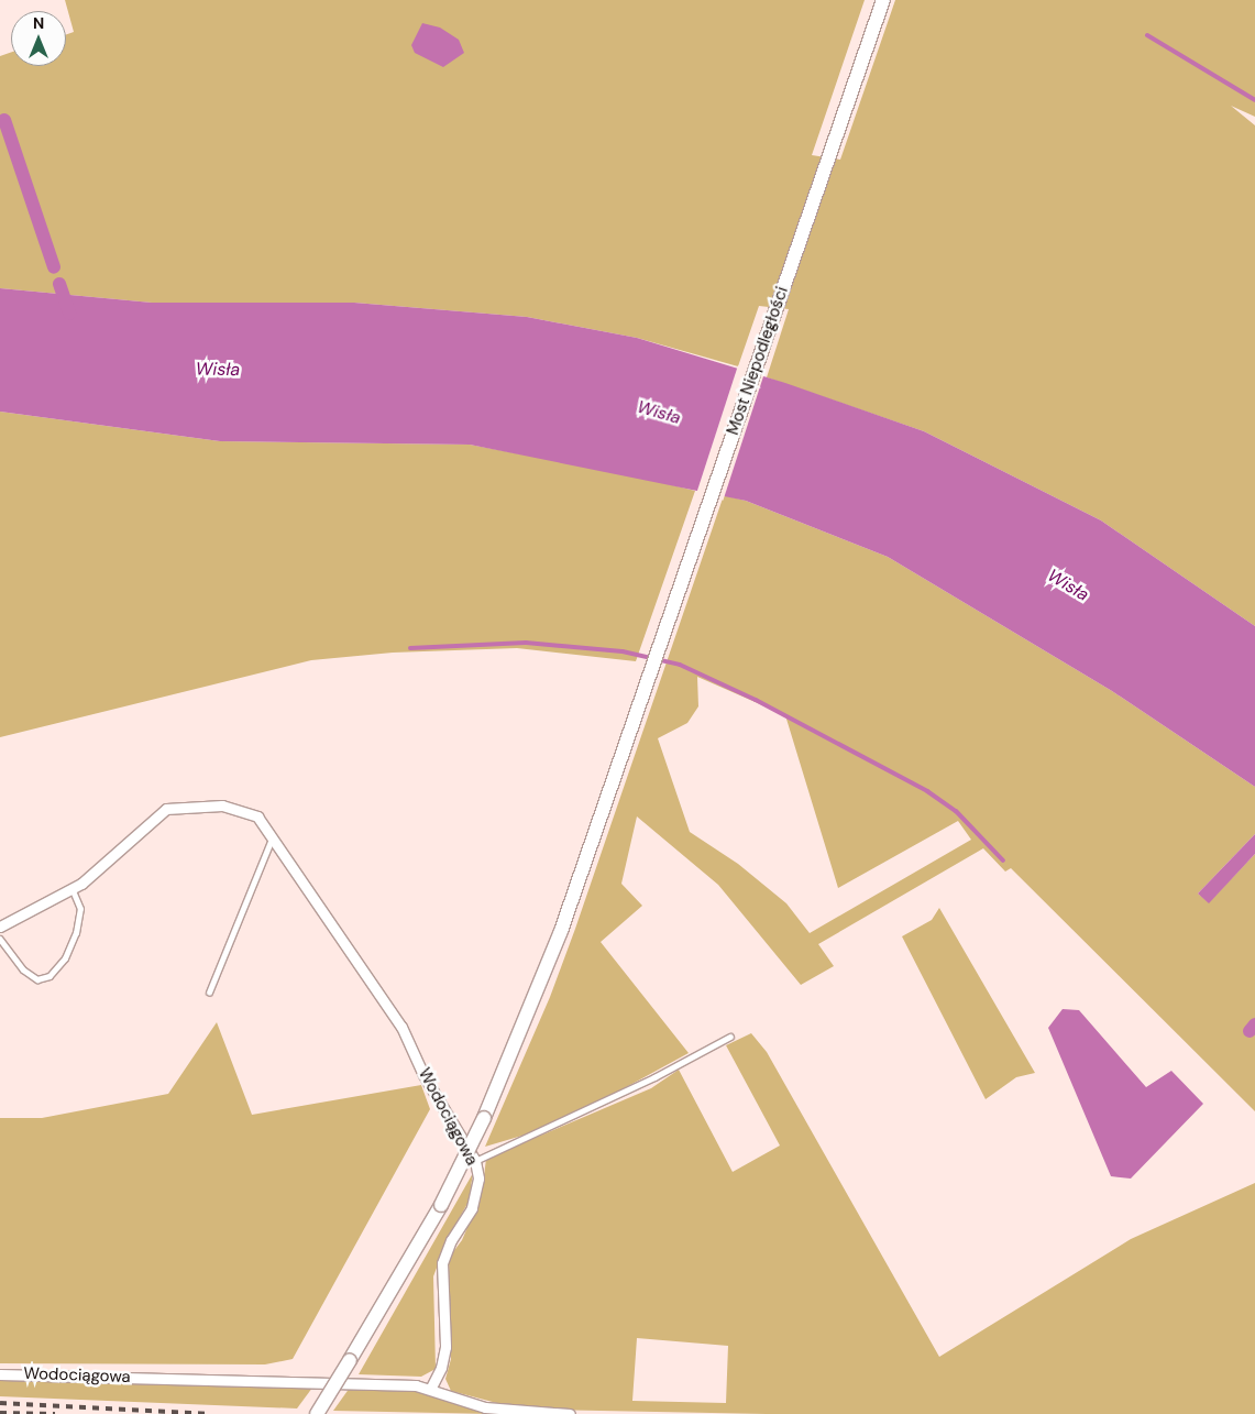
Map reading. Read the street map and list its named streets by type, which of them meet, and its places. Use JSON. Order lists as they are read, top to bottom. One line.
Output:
{"streets":{"main road":["Most Niepodległości"],"street":["Wodociągowa"]},"water":["Wisła"],"north":"top"}
